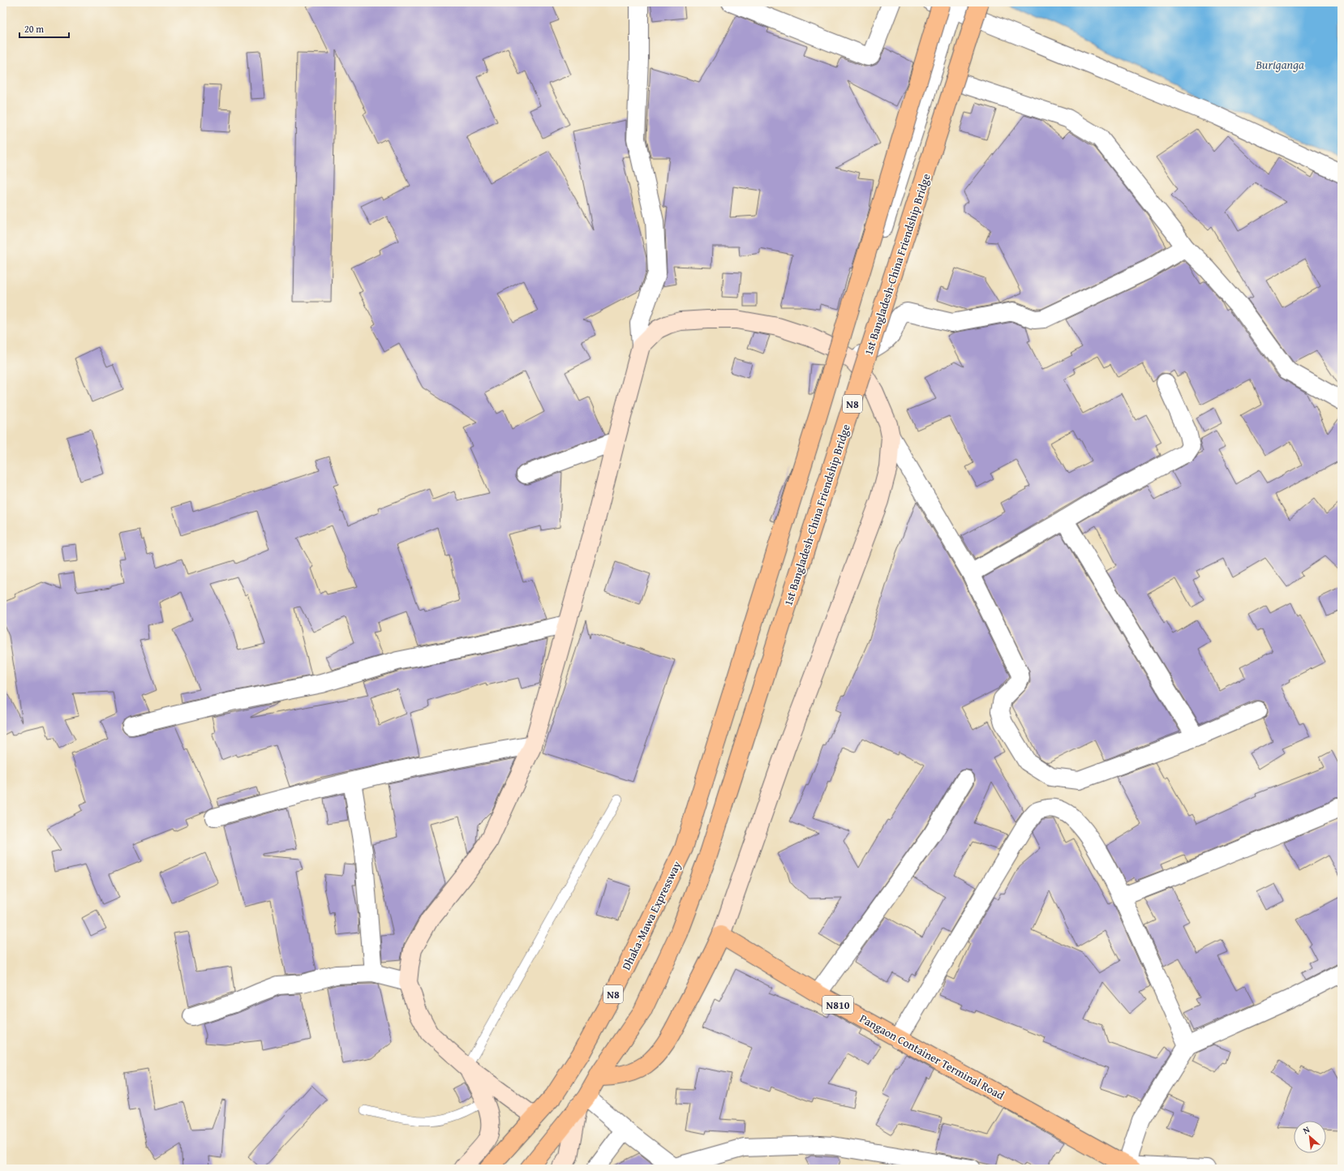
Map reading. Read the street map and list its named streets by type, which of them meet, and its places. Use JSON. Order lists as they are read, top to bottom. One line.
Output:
{"streets":{"highway":["1st Bangladesh-China Friendship Bridge","N8","Dhaka-Mawa Expressway","N810","Pangaon Container Terminal Road"]},"crossings":[["1st Bangladesh-China Friendship Bridge","N8"]],"water":["Buriganga"],"scale_bar":"20 m","north":"top left"}
